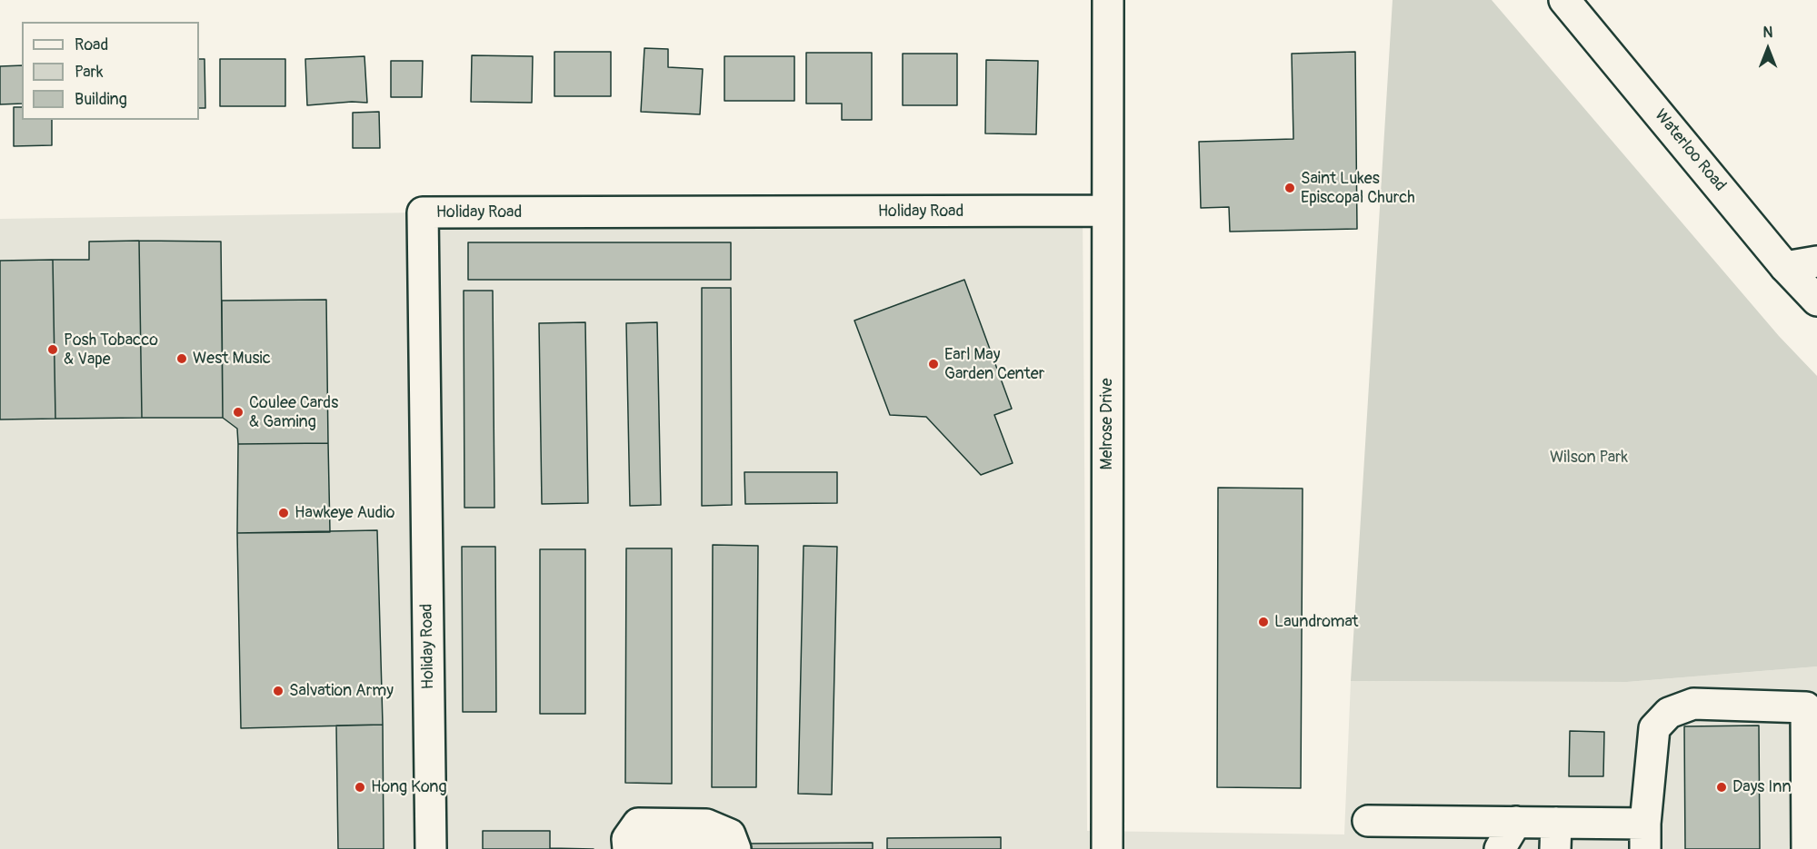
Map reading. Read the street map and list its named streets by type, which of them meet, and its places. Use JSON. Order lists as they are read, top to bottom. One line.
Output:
{"streets":{"street":["Waterloo Road","Holiday Road","Melrose Drive"]},"crossings":[["Holiday Road","Melrose Drive"]],"parks":["Wilson Park"],"places":["Saint Lukes Episcopal Church","Posh Tobacco & Vape","West Music","Earl May Garden Center","Coulee Cards & Gaming","Hawkeye Audio","Laundromat","Salvation Army","Hong Kong","Days Inn"],"legend":["Road","Park","Building"],"north":"top"}
